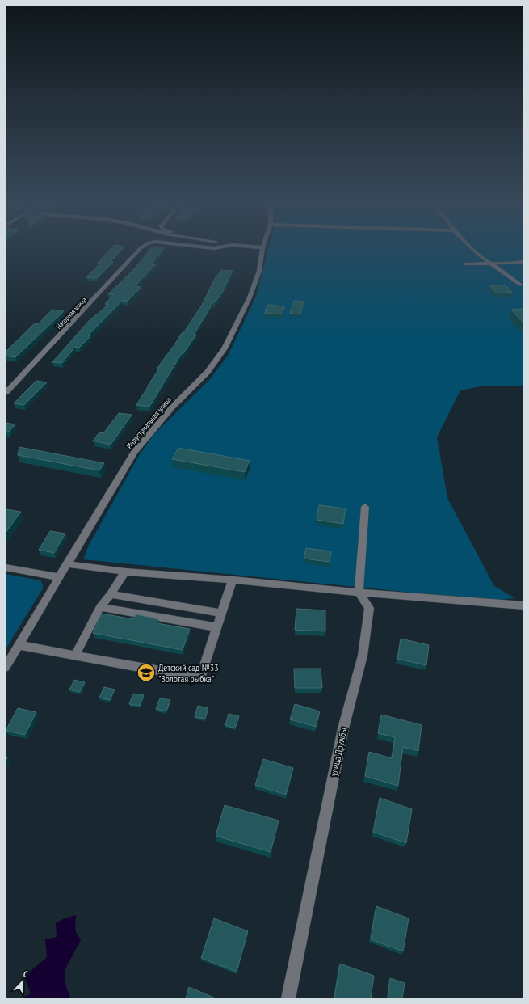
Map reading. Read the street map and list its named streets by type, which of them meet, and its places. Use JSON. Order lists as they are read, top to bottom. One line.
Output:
{"streets":{"street":["Нагорная улица","Индустриальная улица","улица Дружбы"]},"places":{"school or university":["Детский сад №33 \"Золотая рыбка\""]},"north":"top"}
